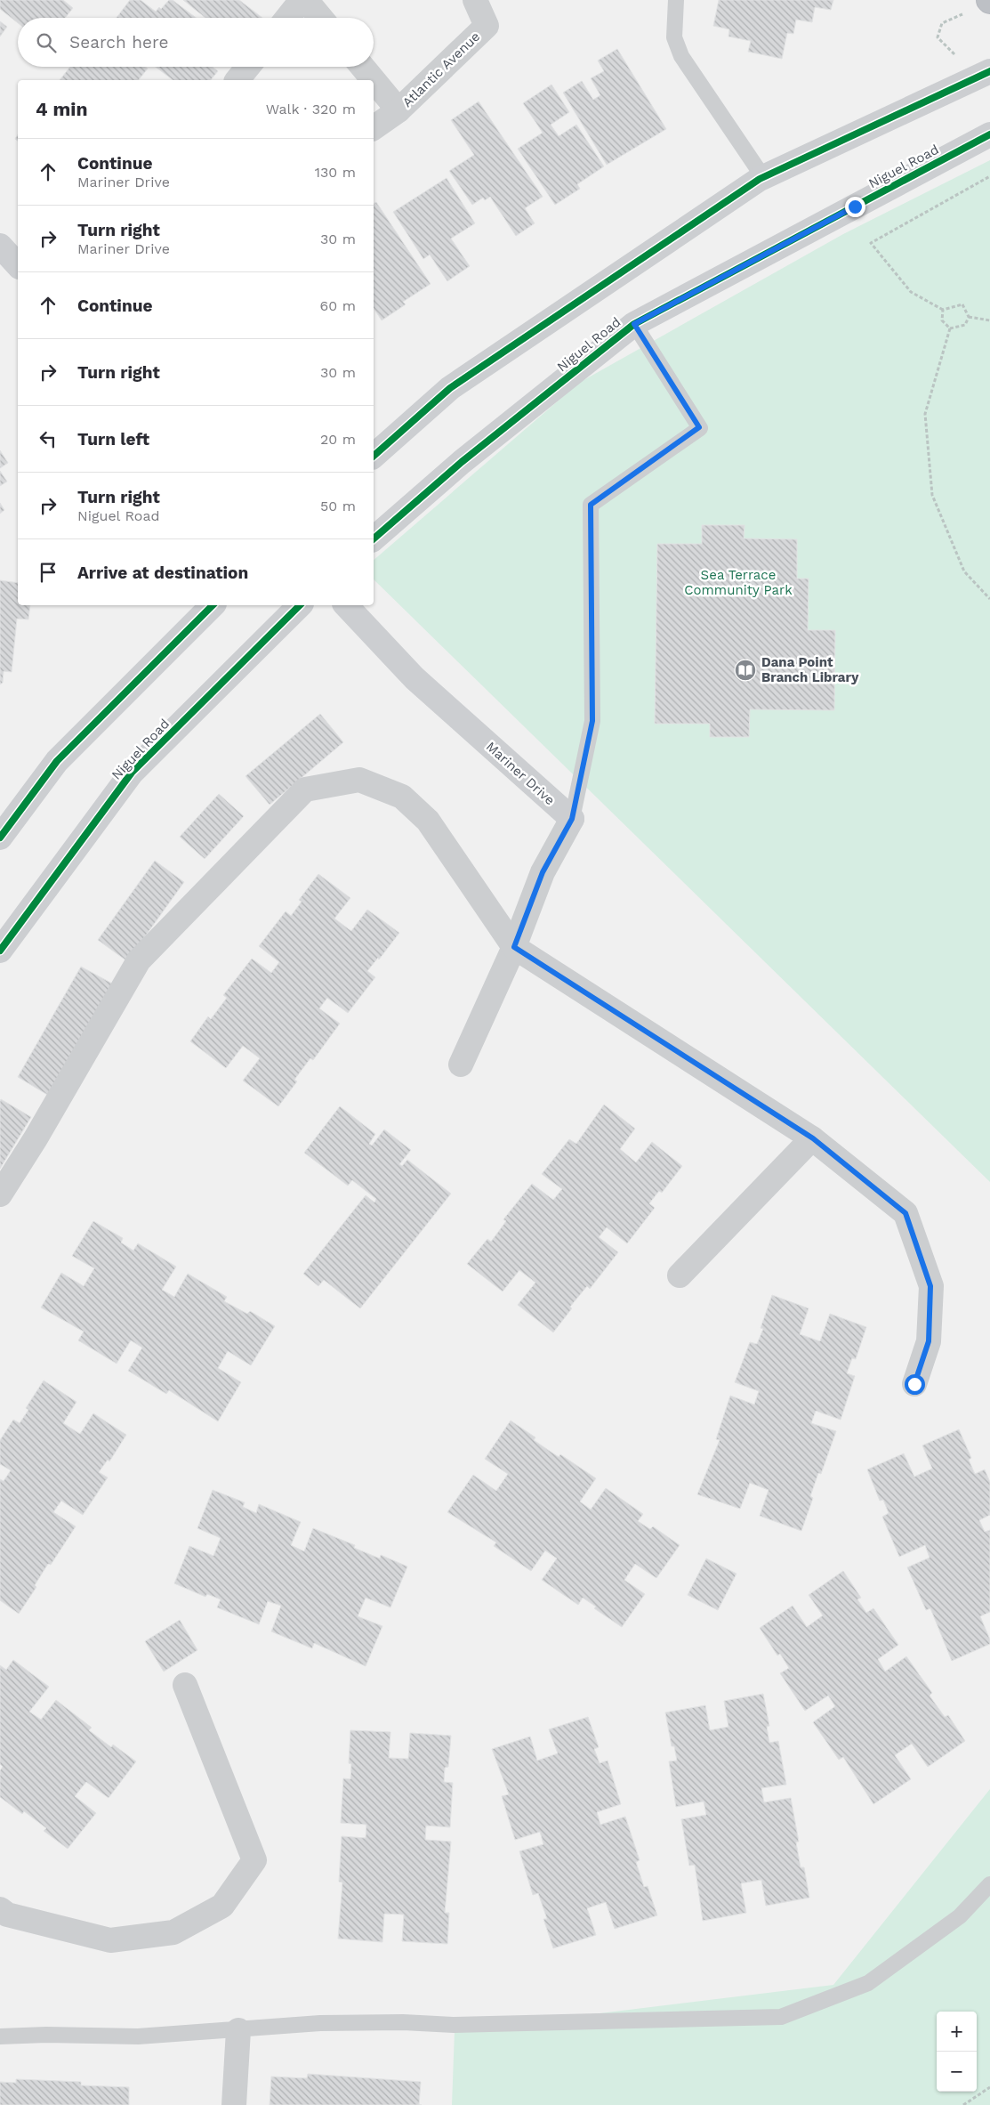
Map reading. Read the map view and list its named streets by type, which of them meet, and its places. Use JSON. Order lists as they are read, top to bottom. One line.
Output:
{"streets":{"main road":["Niguel Road","Mariner Drive"],"street":["Atlantic Avenue"]},"parks":["Sea Terrace Community Park"],"places":{"library":["Dana Point Branch Library"]},"page":{"search":"Search here","heading":["4 min","Walk · 320 m"],"list":[["Continue","Mariner Drive","130 m"],["Turn right","Mariner Drive","30 m"],["Continue","60 m"],["Turn right","30 m"],["Turn left","20 m"],["Turn right","Niguel Road","50 m"],"Arrive at destination"],"map_buttons":["+","−"]}}
